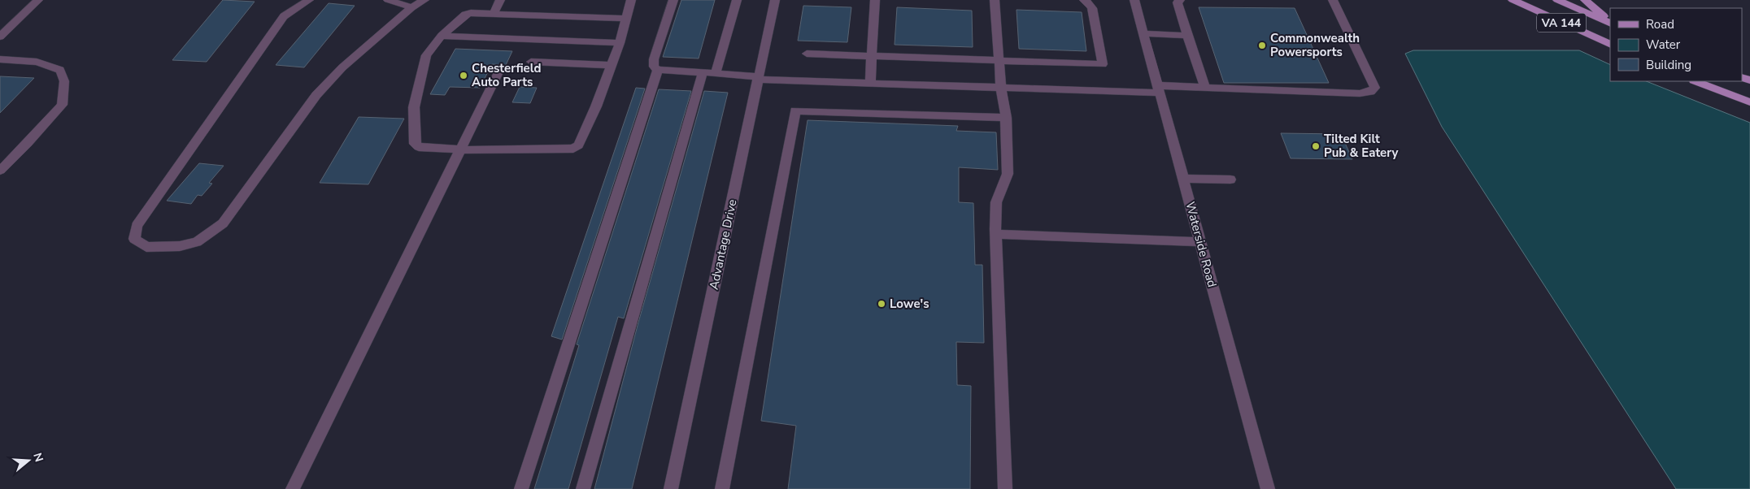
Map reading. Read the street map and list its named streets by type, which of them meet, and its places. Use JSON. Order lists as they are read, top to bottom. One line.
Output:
{"streets":{"main road":["VA 144"],"street":["Advantage Drive","Waterside Road"]},"places":["Commonwealth Powersports","Chesterfield Auto Parts","Tilted Kilt Pub & Eatery","Lowe's"],"legend":["Road","Water","Building"],"north":"right"}
